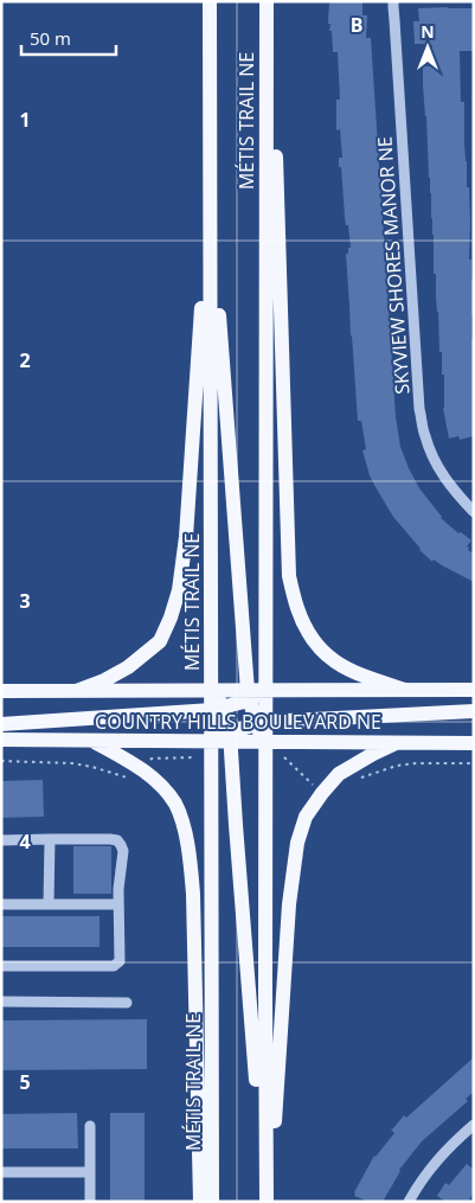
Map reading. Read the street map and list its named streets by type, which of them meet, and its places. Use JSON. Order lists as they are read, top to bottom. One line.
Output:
{"streets":{"main road":["MÉTIS TRAIL NE","COUNTRY HILLS BOULEVARD NE"],"street":["SKYVIEW SHORES MANOR NE"]},"crossings":[["MÉTIS TRAIL NE","COUNTRY HILLS BOULEVARD NE"]],"scale_bar":"50 m","north":"top","grid":{"columns":["B"],"rows":["1","2","3","4","5"]}}
